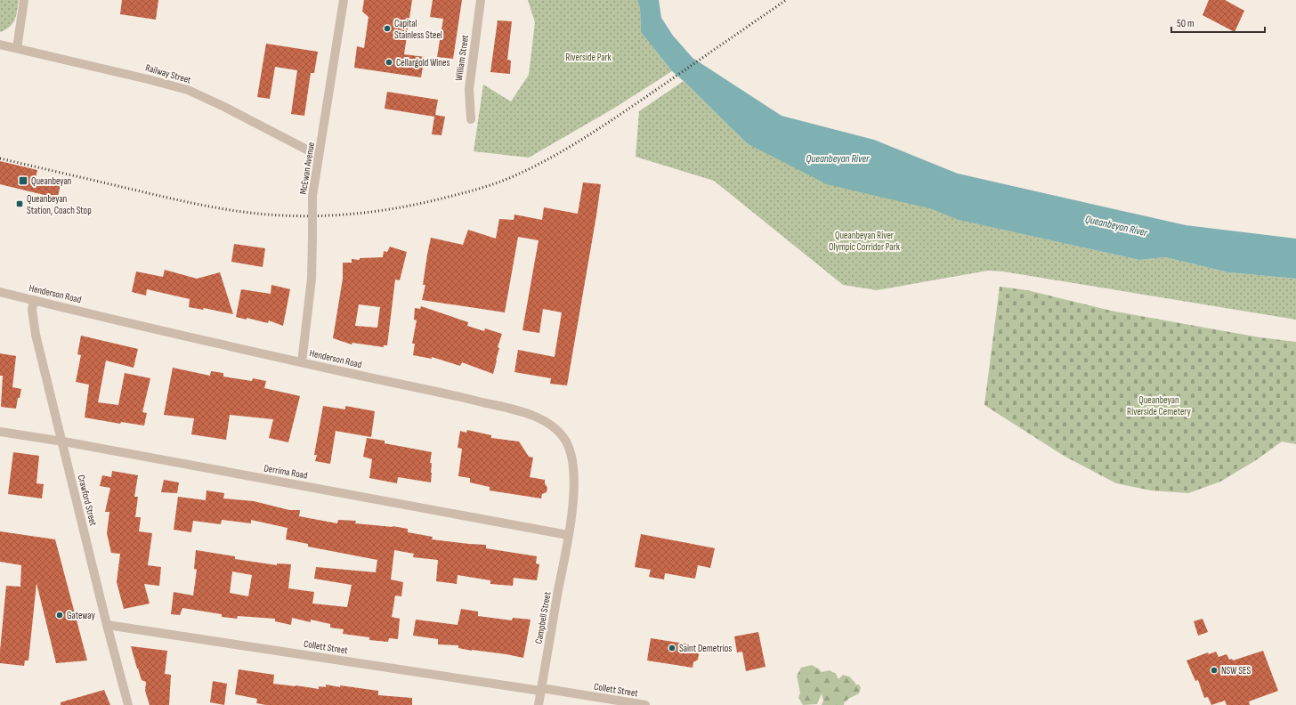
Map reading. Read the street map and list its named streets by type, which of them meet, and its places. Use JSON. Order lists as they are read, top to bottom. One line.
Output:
{"streets":{"street":["William Street","Railway Street","McEwan Avenue","Henderson Road","Derrima Road","Crawford Street","Campbell Street","Collett Street"]},"crossings":[["Railway Street","McEwan Avenue"],["McEwan Avenue","Henderson Road"],["Henderson Road","Derrima Road"],["Henderson Road","Crawford Street"],["Henderson Road","Campbell Street"],["Derrima Road","Crawford Street"],["Derrima Road","Campbell Street"],["Crawford Street","Collett Street"],["Campbell Street","Collett Street"]],"water":["Queanbeyan River"],"parks":["Riverside Park","Queanbeyan River Olympic Corridor Park","Queanbeyan Riverside Cemetery"],"places":{"other":["Capital Stainless Steel","Cellargold Wines","Gateway","Saint Demetrios","NSW SES"],"transit":["Queanbeyan","Queanbeyan Station, Coach Stop"]},"scale_bar":"50 m"}
